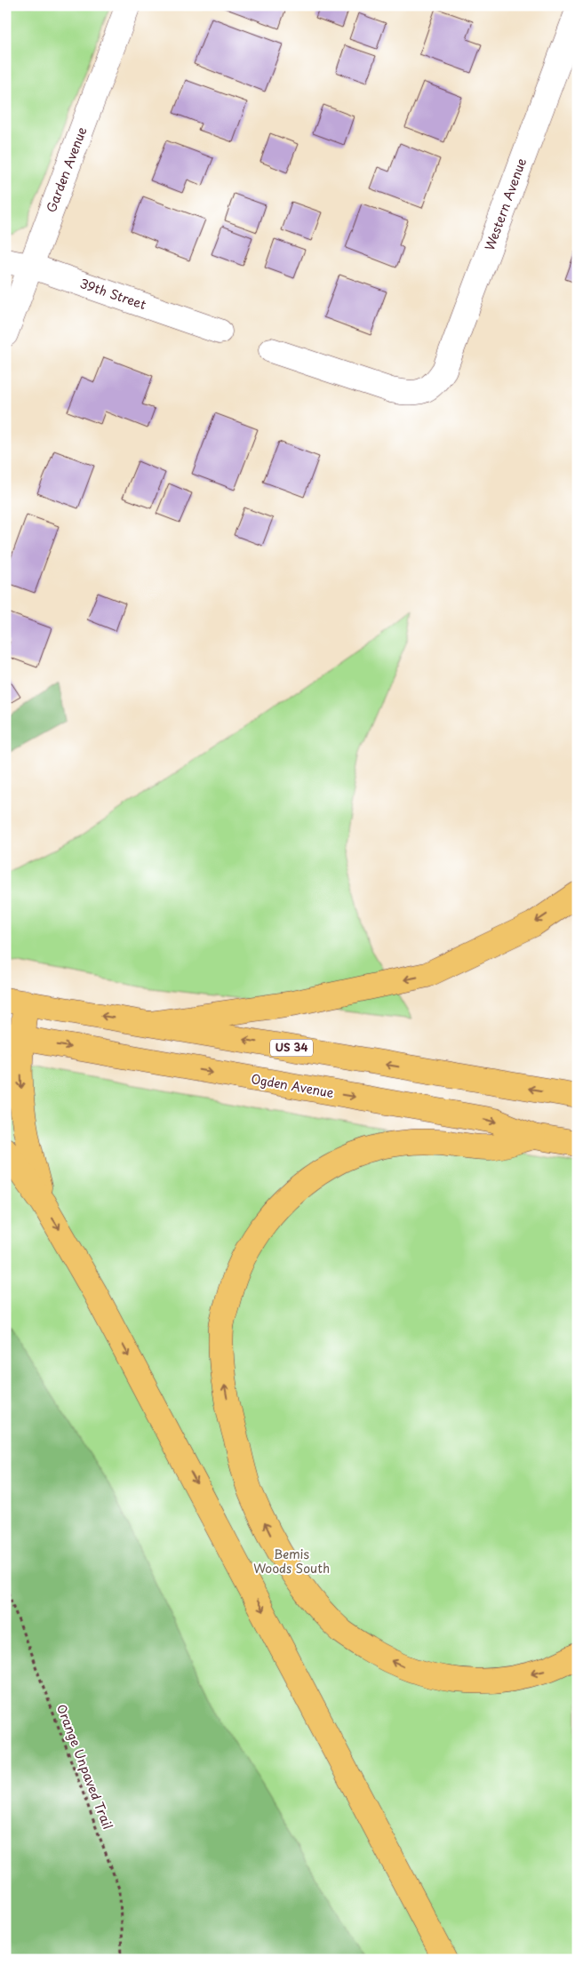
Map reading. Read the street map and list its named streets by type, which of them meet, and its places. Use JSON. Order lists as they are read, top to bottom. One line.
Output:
{"streets":{"main road":["US 34","Ogden Avenue"],"street":["Garden Avenue","Western Avenue","39th Street"],"path":["Orange Unpaved Trail"]},"crossings":[["Garden Avenue","39th Street"]],"parks":["Bemis Woods South"]}
